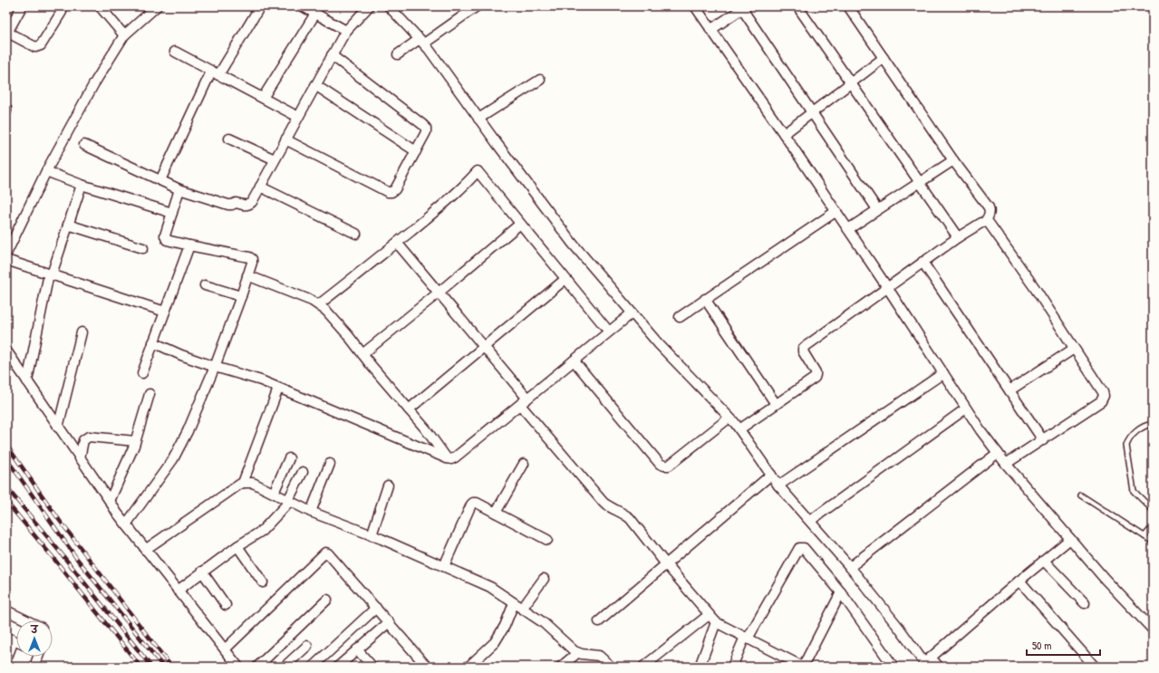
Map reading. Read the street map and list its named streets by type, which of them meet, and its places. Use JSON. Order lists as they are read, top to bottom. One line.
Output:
{"scale_bar":"50 m","north":"top"}
